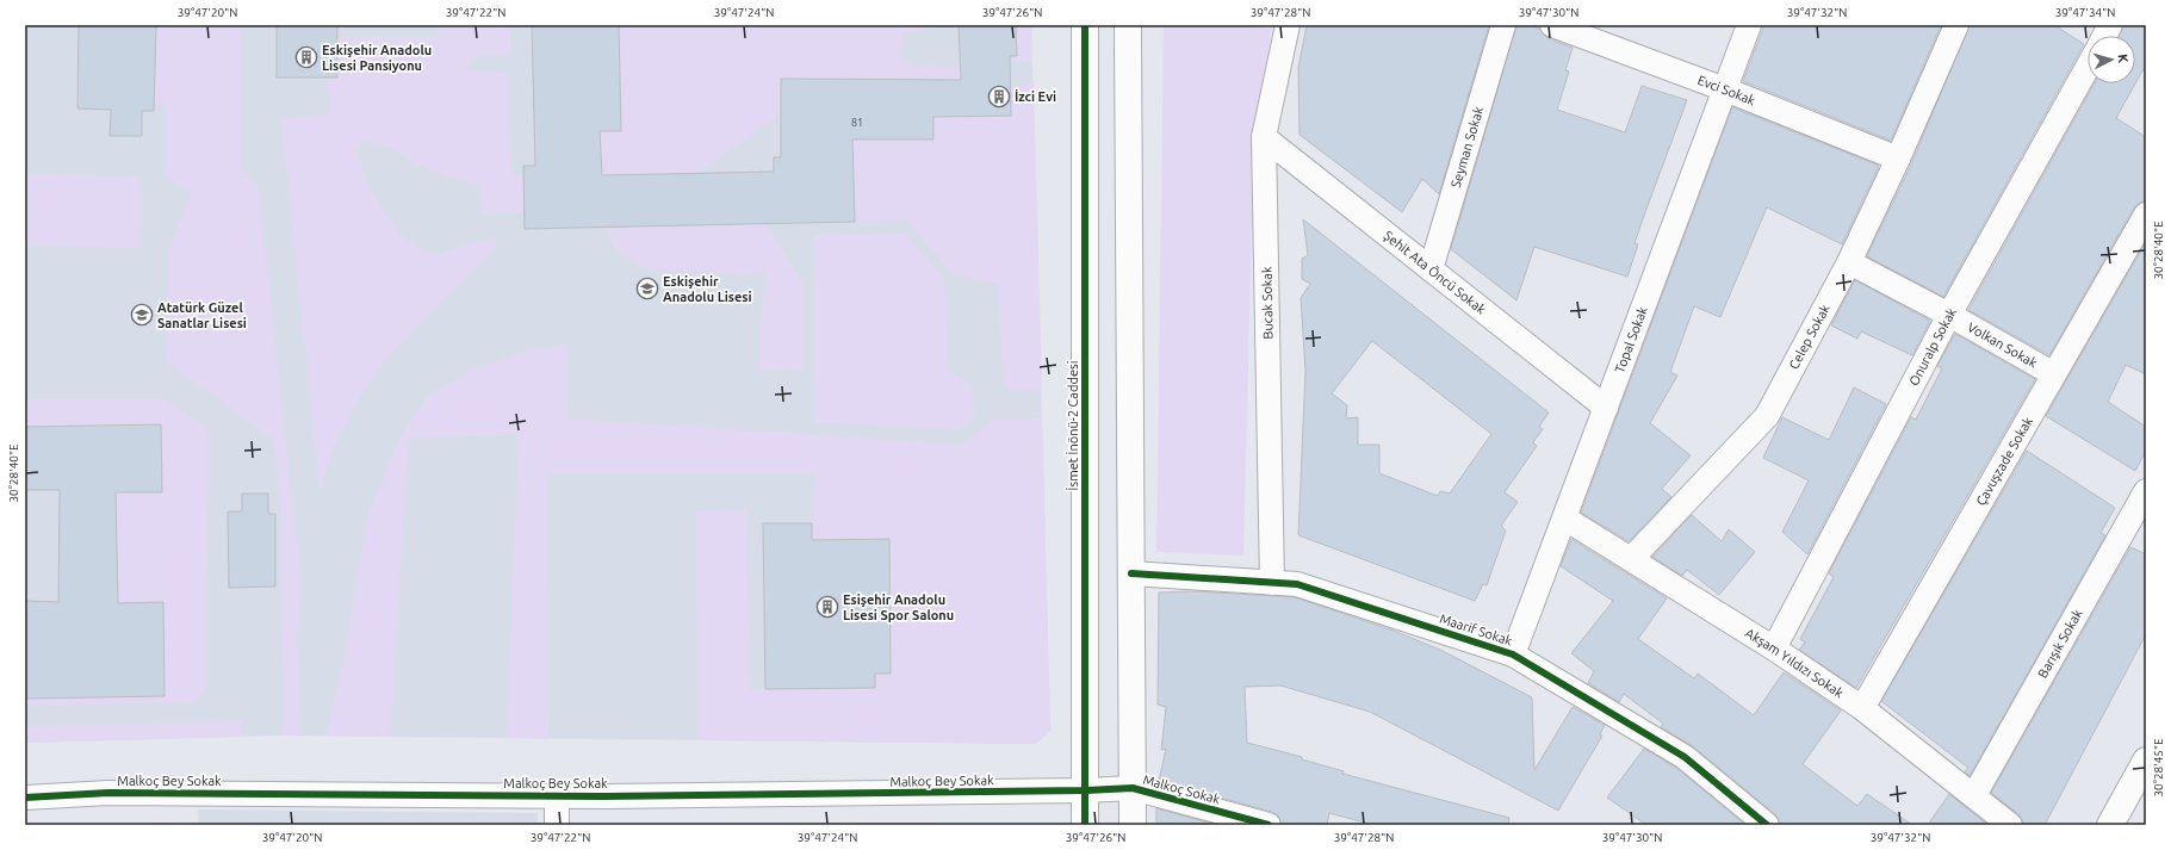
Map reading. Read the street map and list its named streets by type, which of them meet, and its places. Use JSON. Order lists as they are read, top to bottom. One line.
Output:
{"streets":{"main road":["İsmet İnönü-2 Caddesi"],"street":["Evci Sokak","Seyman Sokak","Şehit Ata Öncü Sokak","Bucak Sokak","Celep Sokak","Topal Sokak","Volkan Sokak","Onuralp Sokak","Çavuşzade Sokak","Maarif Sokak","Barışık Sokak","Akşam Yıldızı Sokak","Malkoç Bey Sokak","Malkoç Sokak"]},"crossings":[["Evci Sokak","Celep Sokak"],["Evci Sokak","Topal Sokak"],["Seyman Sokak","Şehit Ata Öncü Sokak"],["Şehit Ata Öncü Sokak","Bucak Sokak"],["Şehit Ata Öncü Sokak","Topal Sokak"],["Bucak Sokak","Maarif Sokak"],["Celep Sokak","Volkan Sokak"],["Celep Sokak","Akşam Yıldızı Sokak"],["Topal Sokak","Maarif Sokak"],["Topal Sokak","Akşam Yıldızı Sokak"],["Volkan Sokak","Onuralp Sokak"],["Volkan Sokak","Çavuşzade Sokak"],["Onuralp Sokak","Akşam Yıldızı Sokak"],["İsmet İnönü-2 Caddesi","Malkoç Bey Sokak"],["İsmet İnönü-2 Caddesi","Malkoç Sokak"],["Çavuşzade Sokak","Akşam Yıldızı Sokak"],["Barışık Sokak","Akşam Yıldızı Sokak"],["Malkoç Bey Sokak","Malkoç Sokak"]],"places":{"building":["Eskişehir Anadolu Lisesi Pansiyonu","İzci Evi","Esişehir Anadolu Lisesi Spor Salonu"],"school or university":["Eskişehir Anadolu Lisesi","Atatürk Güzel Sanatlar Lisesi"]},"house_numbers":["81"],"north":"right","coordinates":["39°47'20\"N","39°47'22\"N","39°47'24\"N","39°47'26\"N","39°47'28\"N","39°47'30\"N","39°47'32\"N","39°47'34\"N","30°28'40\"E","30°28'45\"E"]}
